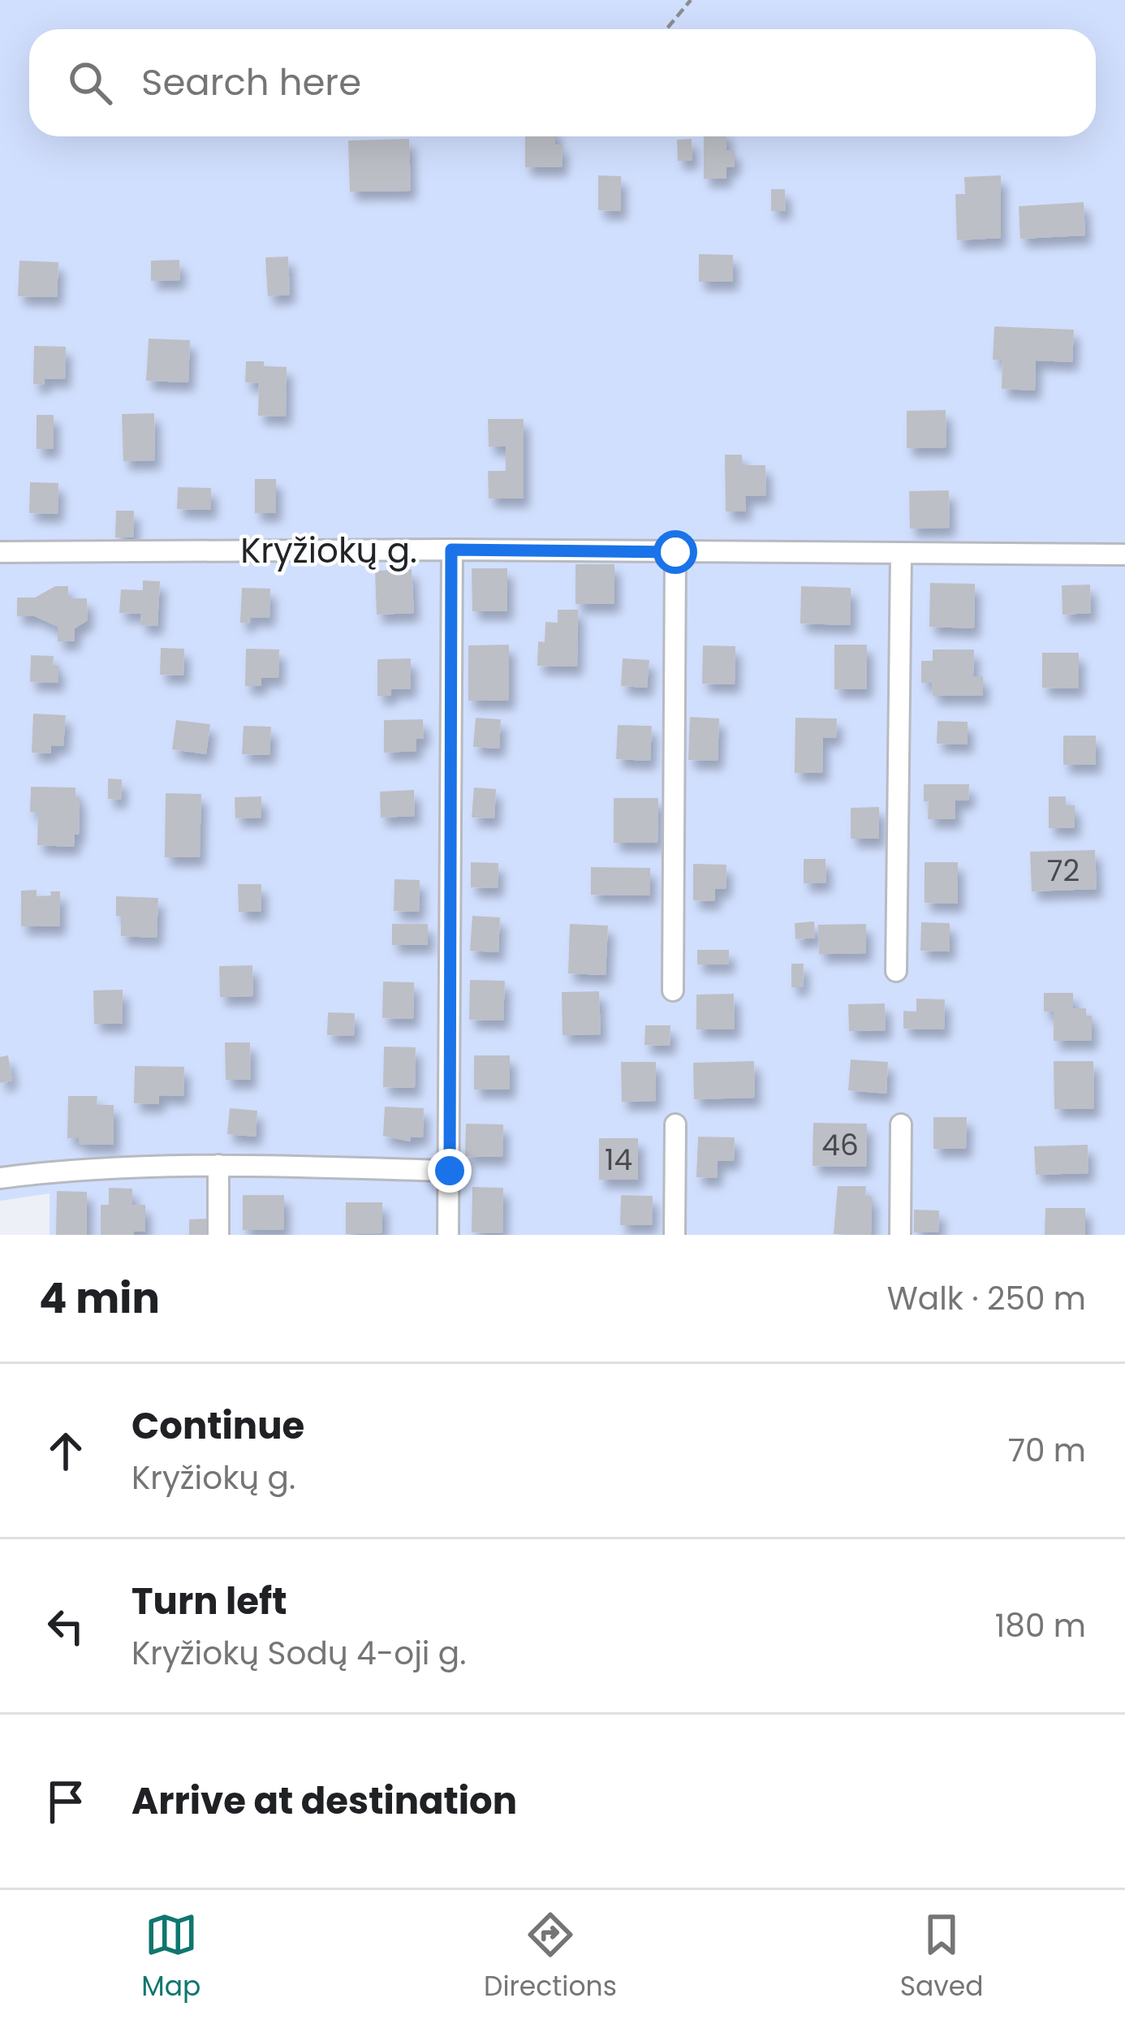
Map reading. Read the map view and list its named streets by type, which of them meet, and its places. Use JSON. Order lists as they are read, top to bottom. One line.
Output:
{"streets":{"street":["Kryžiokų g."]},"house_numbers":["72","46","14"],"page":{"search":"Search here","heading":["4 min","Walk · 250 m"],"list":[["Continue","Kryžiokų g.","70 m"],["Turn left","Kryžiokų Sodų 4-oji g.","180 m"],"Arrive at destination"],"nav":["Map","Directions","Saved"]}}
